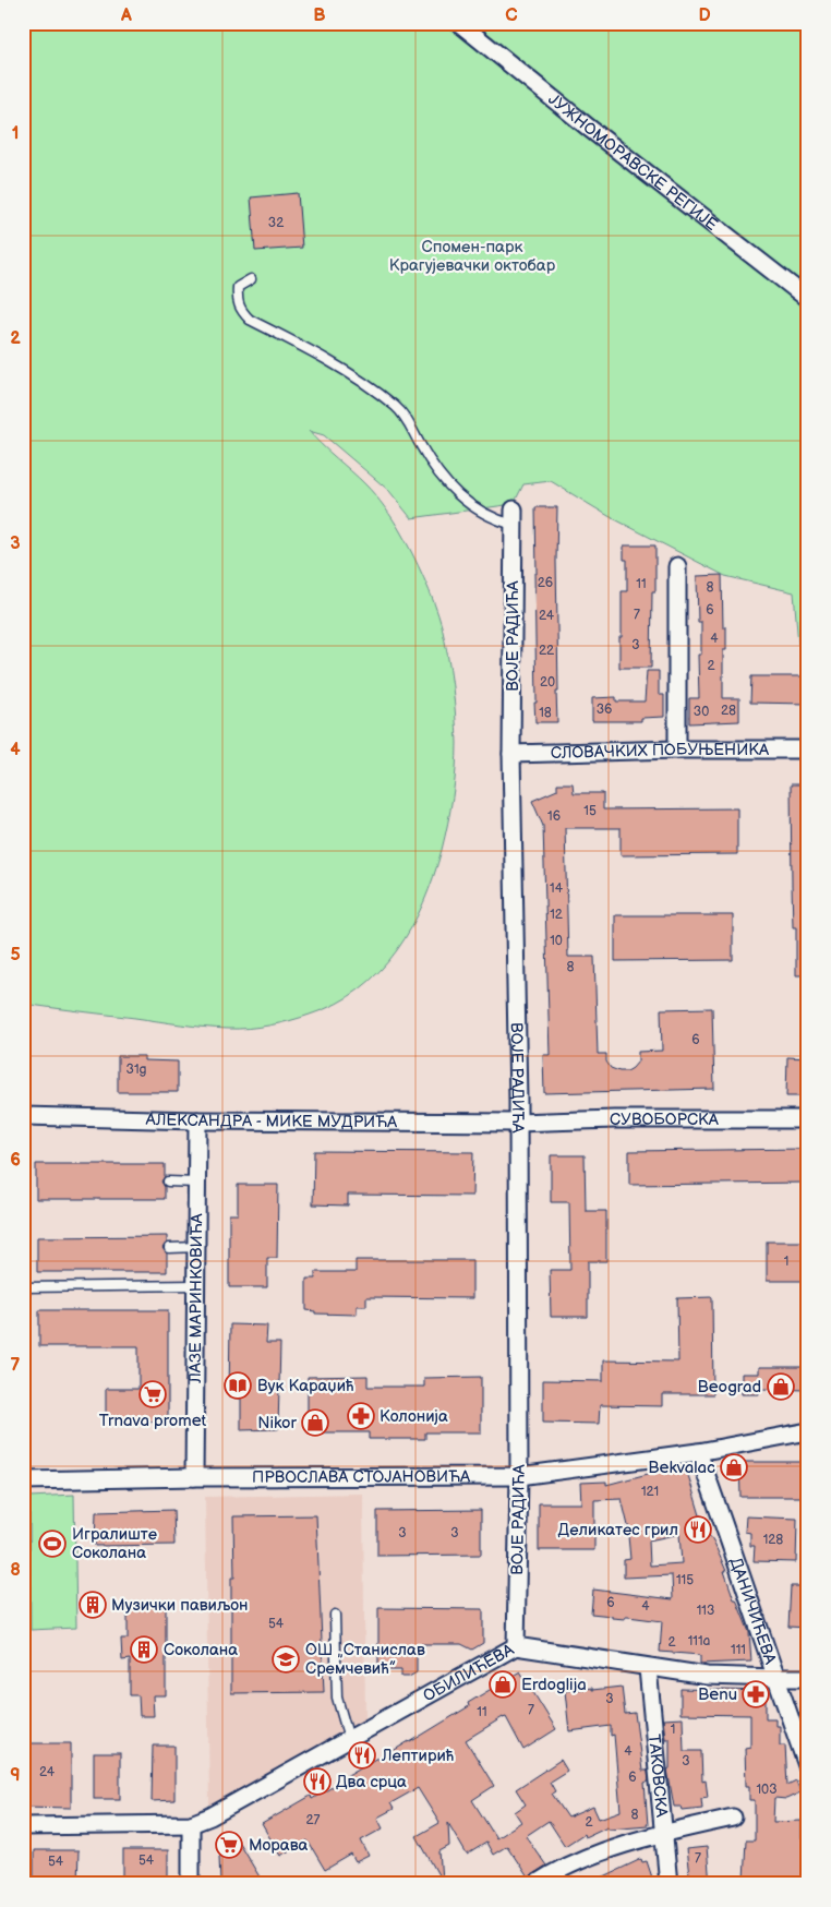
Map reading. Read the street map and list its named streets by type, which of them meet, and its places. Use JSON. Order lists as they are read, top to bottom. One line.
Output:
{"streets":{"street":["ЈУЖНОМОРАВСКЕ РЕГИЈЕ","ВОЈЕ РАДИЋА","СЛОВАЧКИХ ПОБУЊЕНИКА","СУВОБОРСКА","АЛЕКСАНДРА - МИКЕ МУДРИЋА","ЛАЗЕ МАРИНКОВИЋА","ПРВОСЛАВА СТОЈАНОВИЋА","ДАНИЧИЋЕВА","ОБИЛИЋЕВА","ТАКОВСКА"]},"crossings":[["ВОЈЕ РАДИЋА","СЛОВАЧКИХ ПОБУЊЕНИКА"],["ВОЈЕ РАДИЋА","СУВОБОРСКА"],["ВОЈЕ РАДИЋА","АЛЕКСАНДРА - МИКЕ МУДРИЋА"],["ВОЈЕ РАДИЋА","ПРВОСЛАВА СТОЈАНОВИЋА"],["ВОЈЕ РАДИЋА","ОБИЛИЋЕВА"],["СУВОБОРСКА","АЛЕКСАНДРА - МИКЕ МУДРИЋА"],["АЛЕКСАНДРА - МИКЕ МУДРИЋА","ЛАЗЕ МАРИНКОВИЋА"],["ЛАЗЕ МАРИНКОВИЋА","ПРВОСЛАВА СТОЈАНОВИЋА"],["ПРВОСЛАВА СТОЈАНОВИЋА","ДАНИЧИЋЕВА"],["ДАНИЧИЋЕВА","ОБИЛИЋЕВА"],["ОБИЛИЋЕВА","ТАКОВСКА"]],"parks":["Спомен-парк Крагујевачки октобар"],"places":{"library":["Вук Караџић"],"shop":["Beograd","Nikor","Bekvalac","Erdoglija"],"supermarket":["Trnava promet","Морава"],"pharmacy":["Колонија","Benu"],"restaurant":["Деликатес грил","Лептирић","Два срца"],"sports":["Игралиште Соколана"],"building":["Музички павиљон","Соколана"],"school or university":["ОШ „Станислав Сремчевић”"]},"house_numbers":["32","26","11","8","6","7","24","4","3","22","2","20","36","28","30","18","15","16","14","12","10","8","6","31g","1","121","3","3","128","115","6","4","113","54","111a","2","111","3","7","11","1","4","3","24","6","103","8","27","2","7","54","54"],"grid":{"columns":["A","B","C","D"],"rows":["1","2","3","4","5","6","7","8","9"]}}
